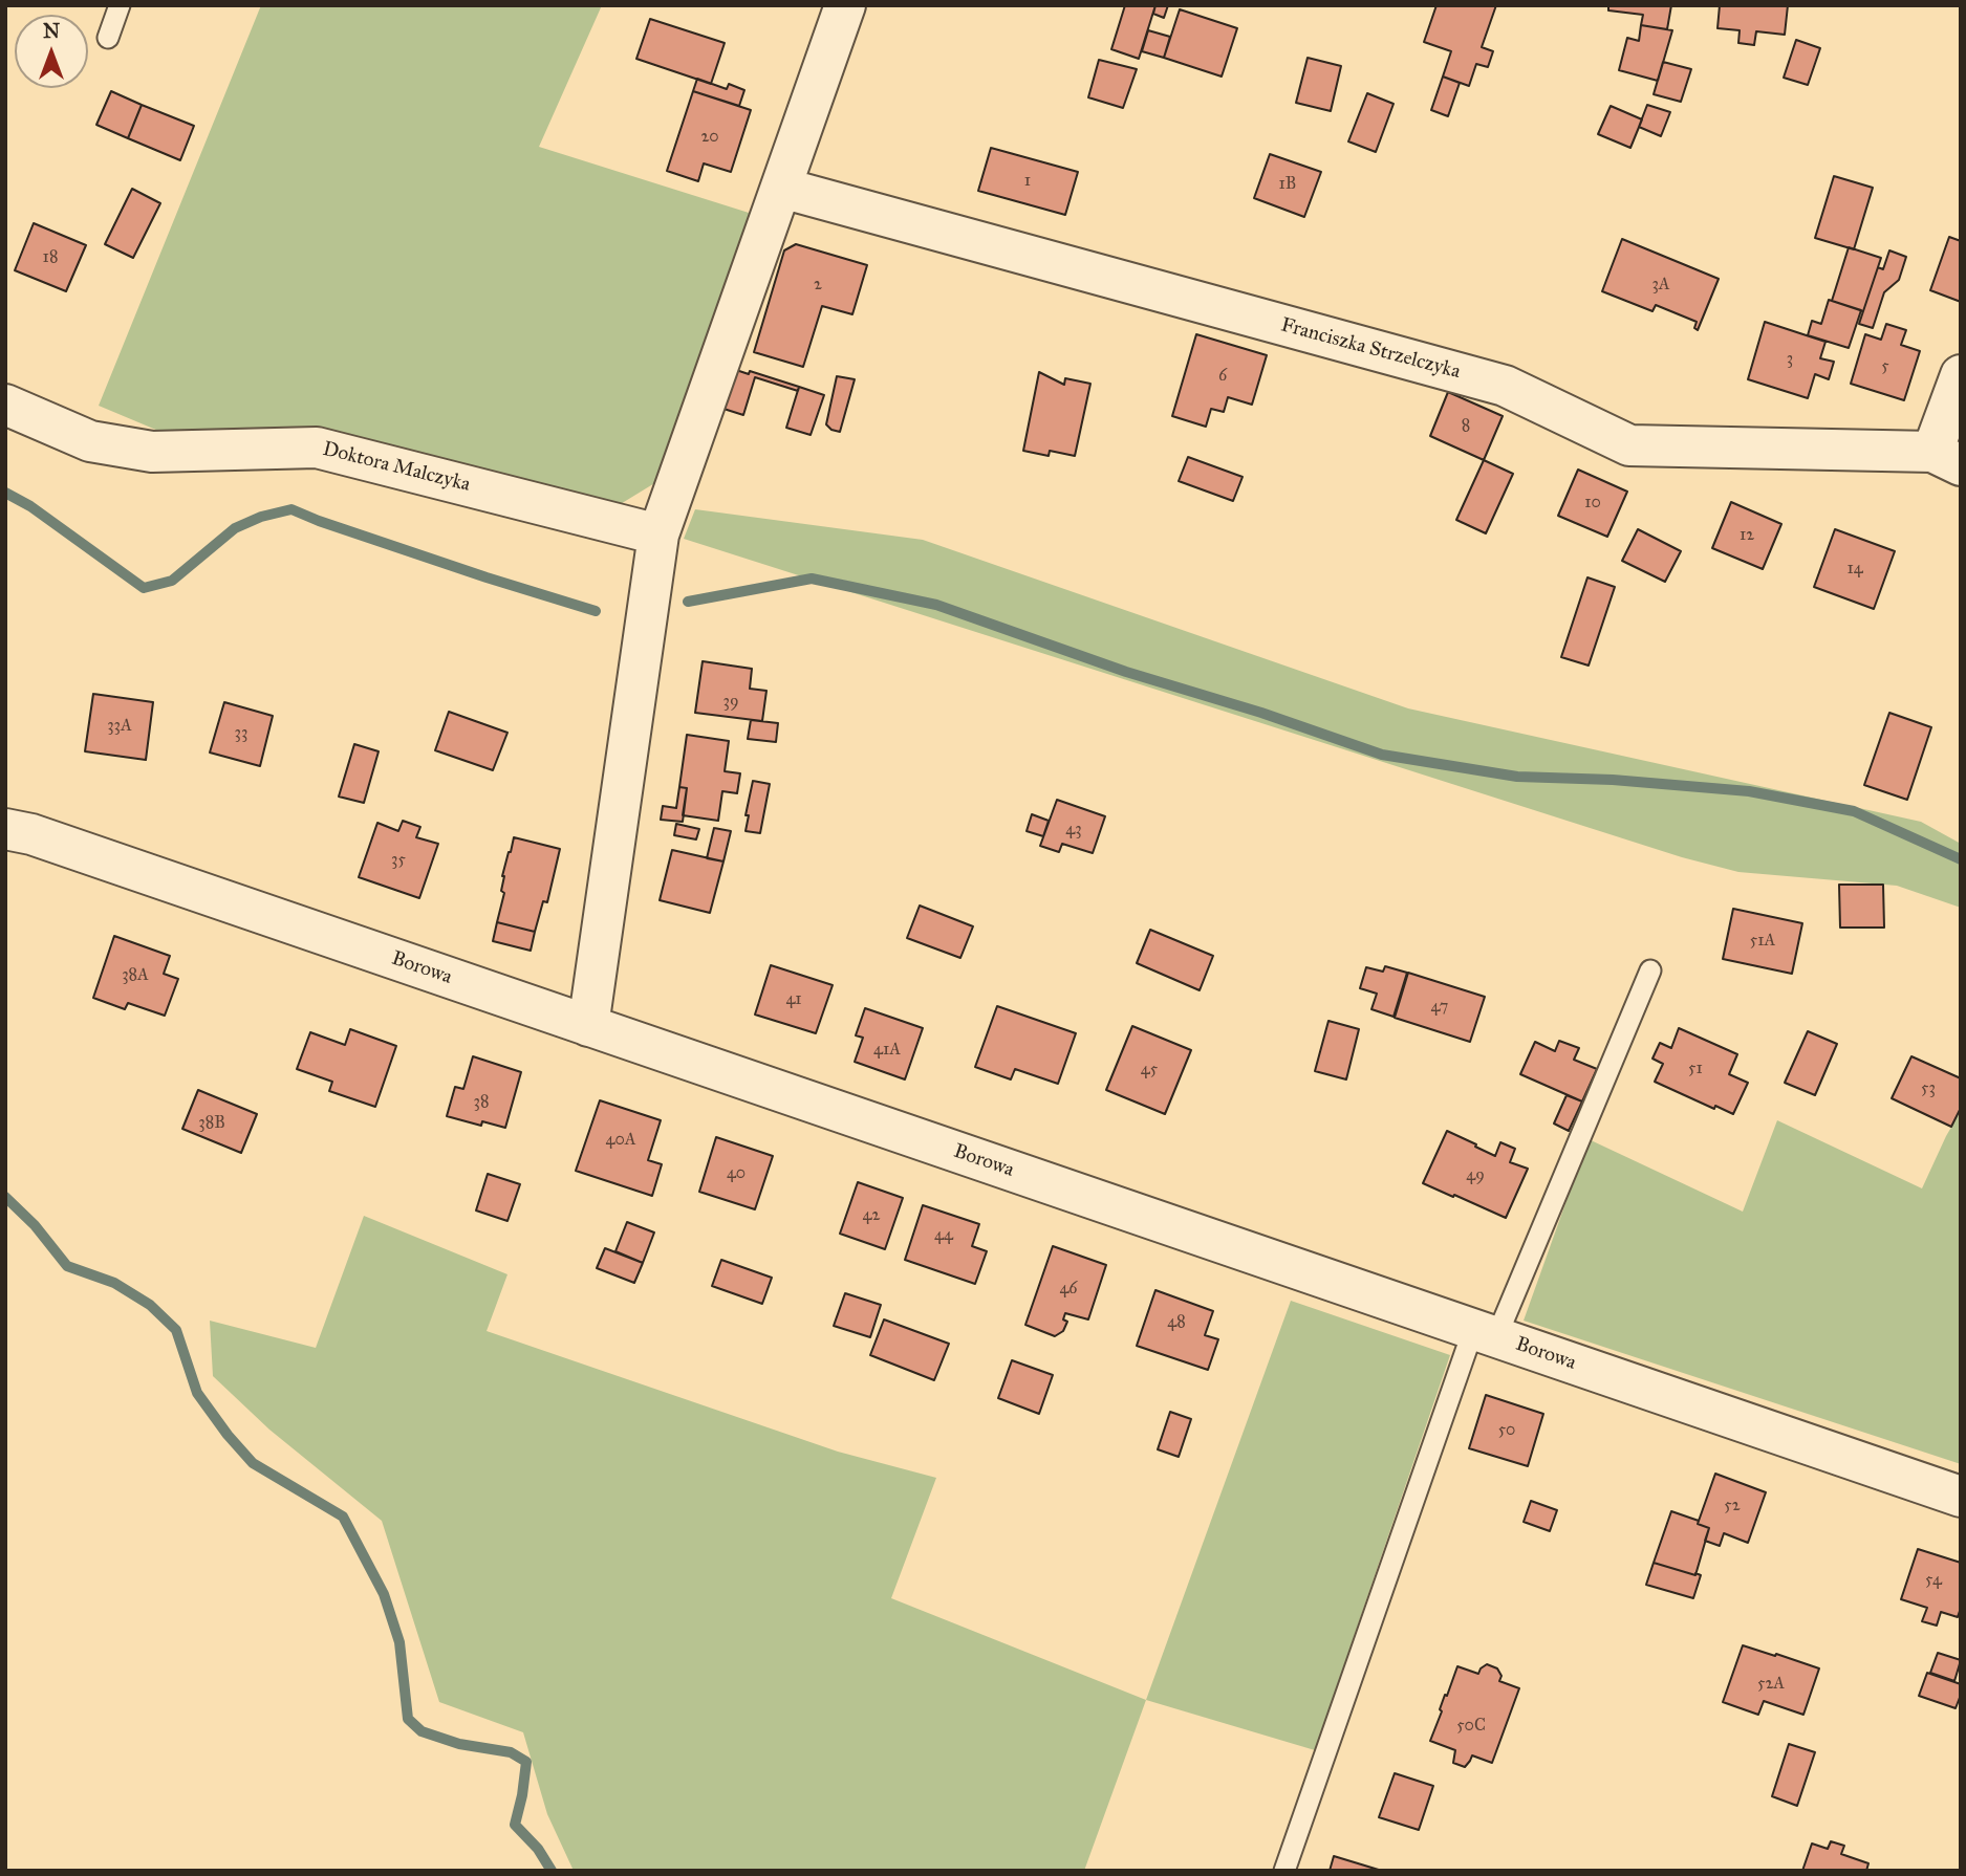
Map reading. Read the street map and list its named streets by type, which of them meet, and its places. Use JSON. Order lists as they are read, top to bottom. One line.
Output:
{"streets":{"street":["Franciszka Strzelczyka","Doktora Malczyka","Borowa"]},"house_numbers":["20","1","1B","18","2","3A","3","5","6","8","10","12","14","39","33A","33","43","35","51A","38A","41","47","41A","51","45","53","38","38B","40A","40","49","42","44","46","48","50","52","54","52A","50C"],"north":"top"}
